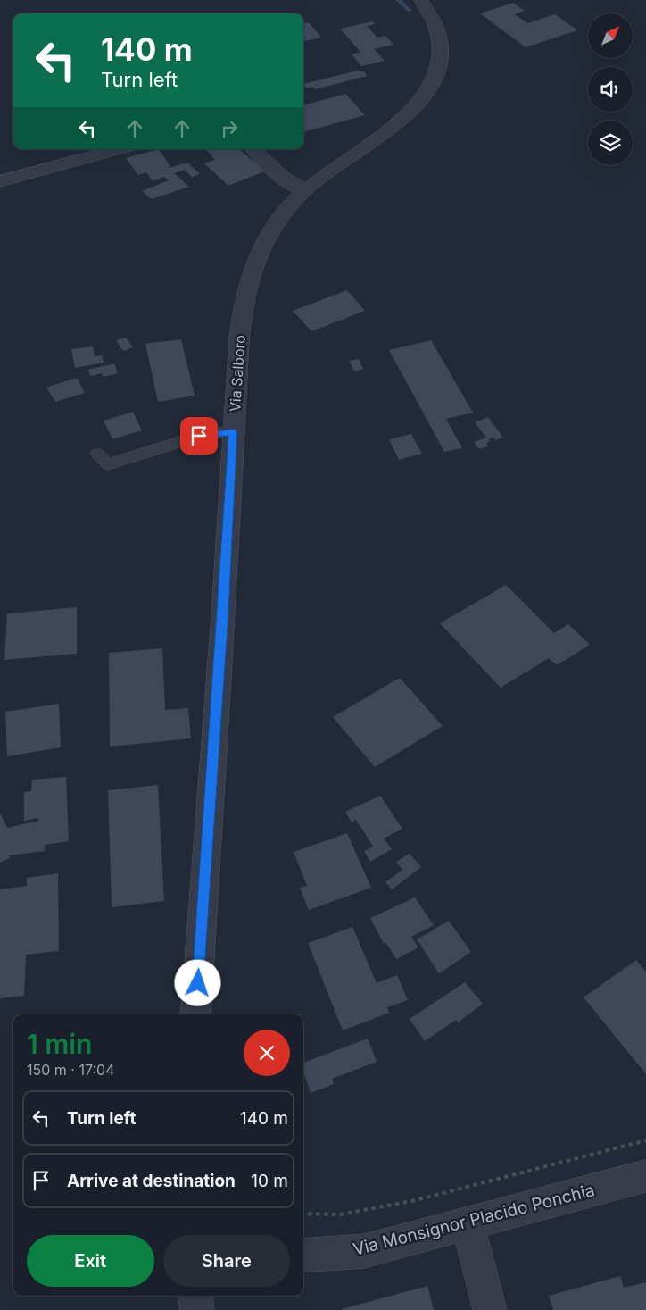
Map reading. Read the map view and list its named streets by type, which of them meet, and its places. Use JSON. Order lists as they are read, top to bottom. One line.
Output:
{"streets":{"street":["Via Salboro","Via Monsignor Placido Ponchia"]},"north":"top right","page":{"turn":["140 m","Turn left"],"heading":["1 min","150 m · 17:04"],"list":[{"name":"Turn left","value":"140 m"},{"name":"Arrive at destination","value":"10 m"}],"buttons":["Exit","Share"]}}
